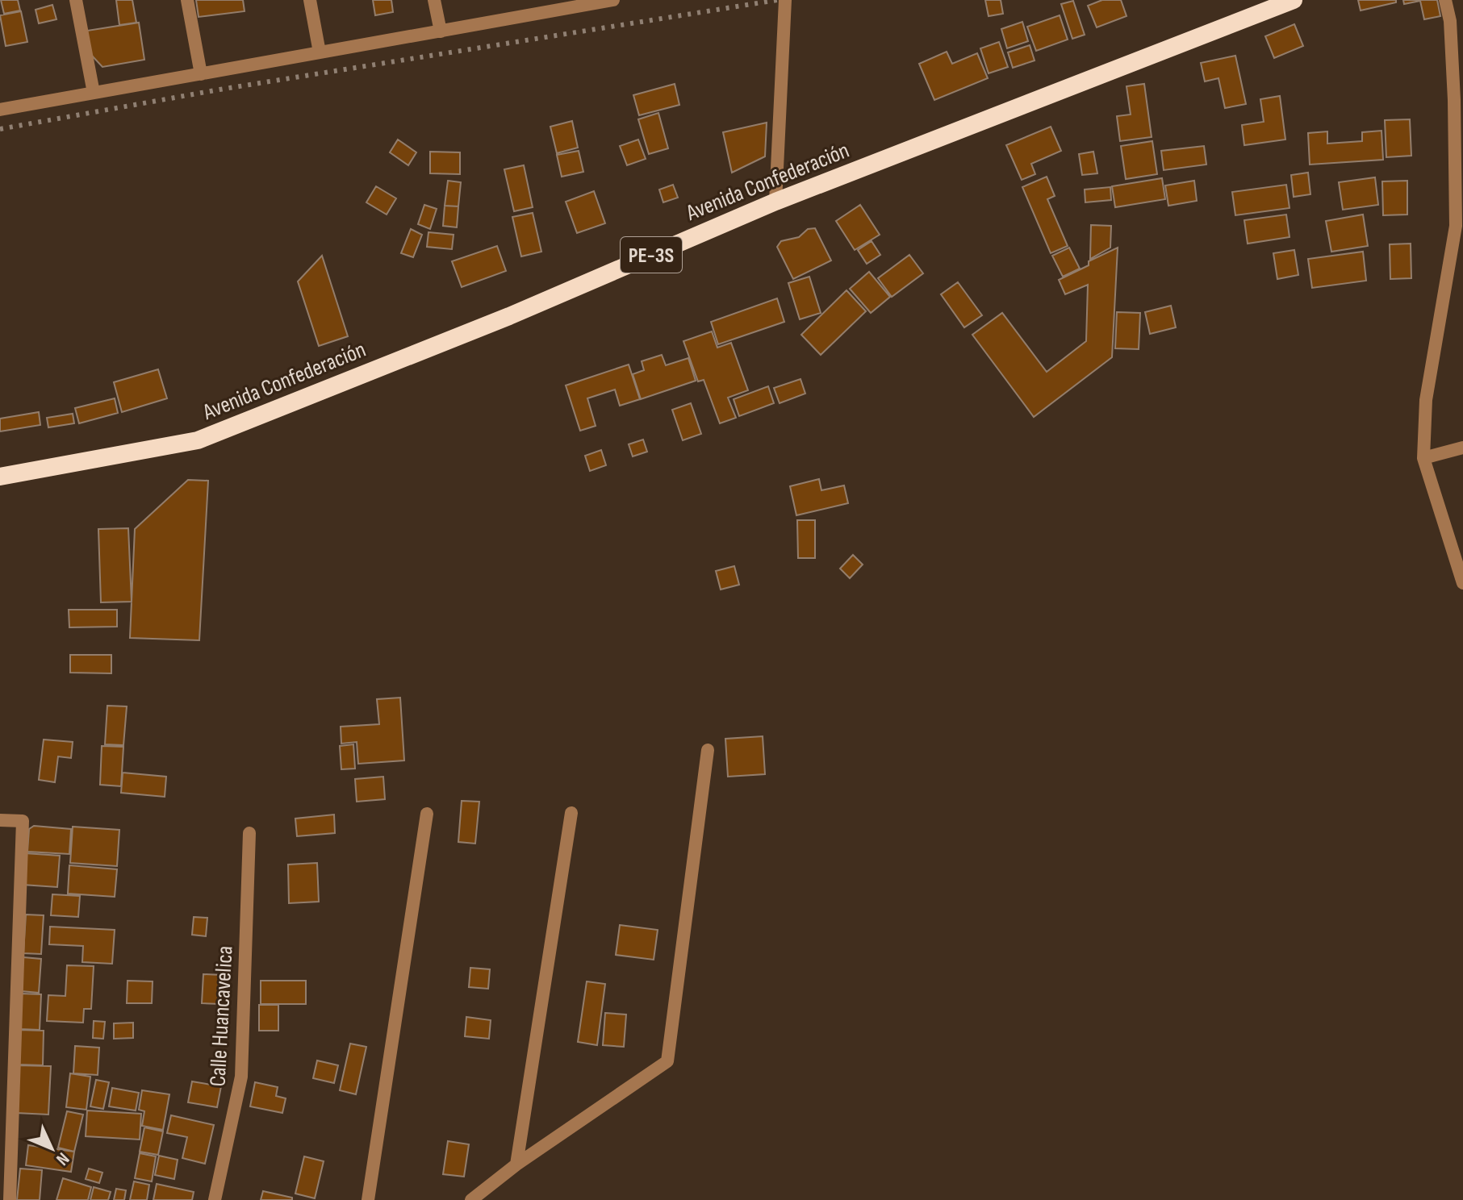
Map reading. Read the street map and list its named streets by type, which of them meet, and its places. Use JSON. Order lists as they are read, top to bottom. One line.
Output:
{"streets":{"highway":["Avenida Confederación","PE-3S"],"street":["Calle Huancavelica"]},"north":"bottom right"}
